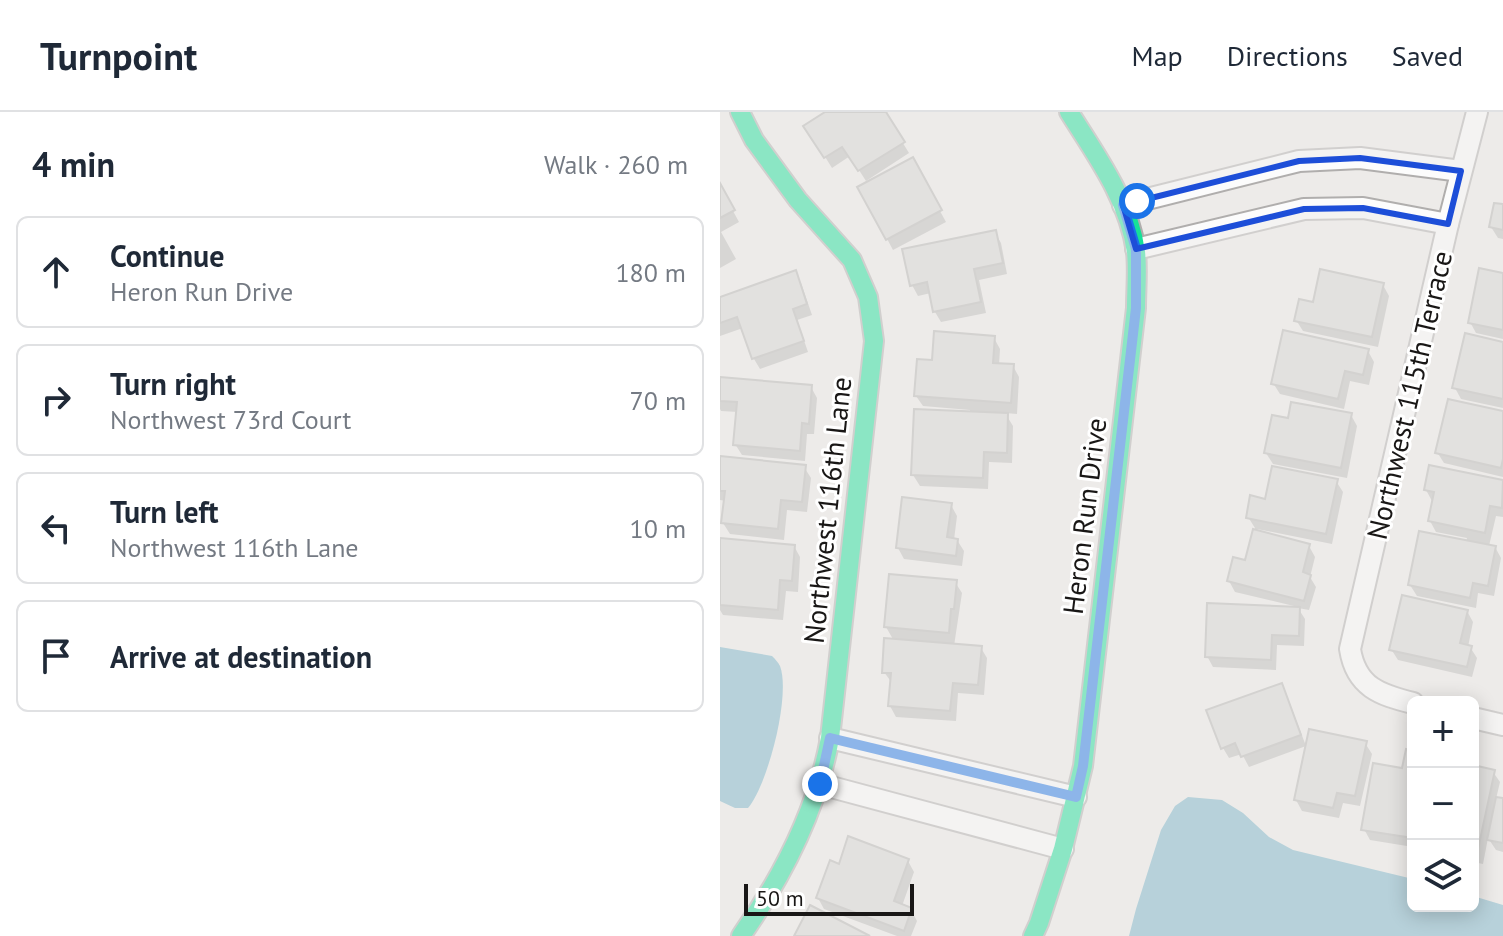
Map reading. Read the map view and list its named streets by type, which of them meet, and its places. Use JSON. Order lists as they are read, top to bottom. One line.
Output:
{"streets":{"street":["Northwest 115th Terrace","Northwest 116th Lane","Heron Run Drive"]},"scale_bar":"50 m","page":{"header":"Turnpoint","nav":["Map","Directions","Saved"],"heading":["4 min","Walk · 260 m"],"list":[["Continue","Heron Run Drive","180 m"],["Turn right","Northwest 73rd Court","70 m"],["Turn left","Northwest 116th Lane","10 m"],"Arrive at destination"],"map_buttons":["+","−"],"scale":"50 m"}}
